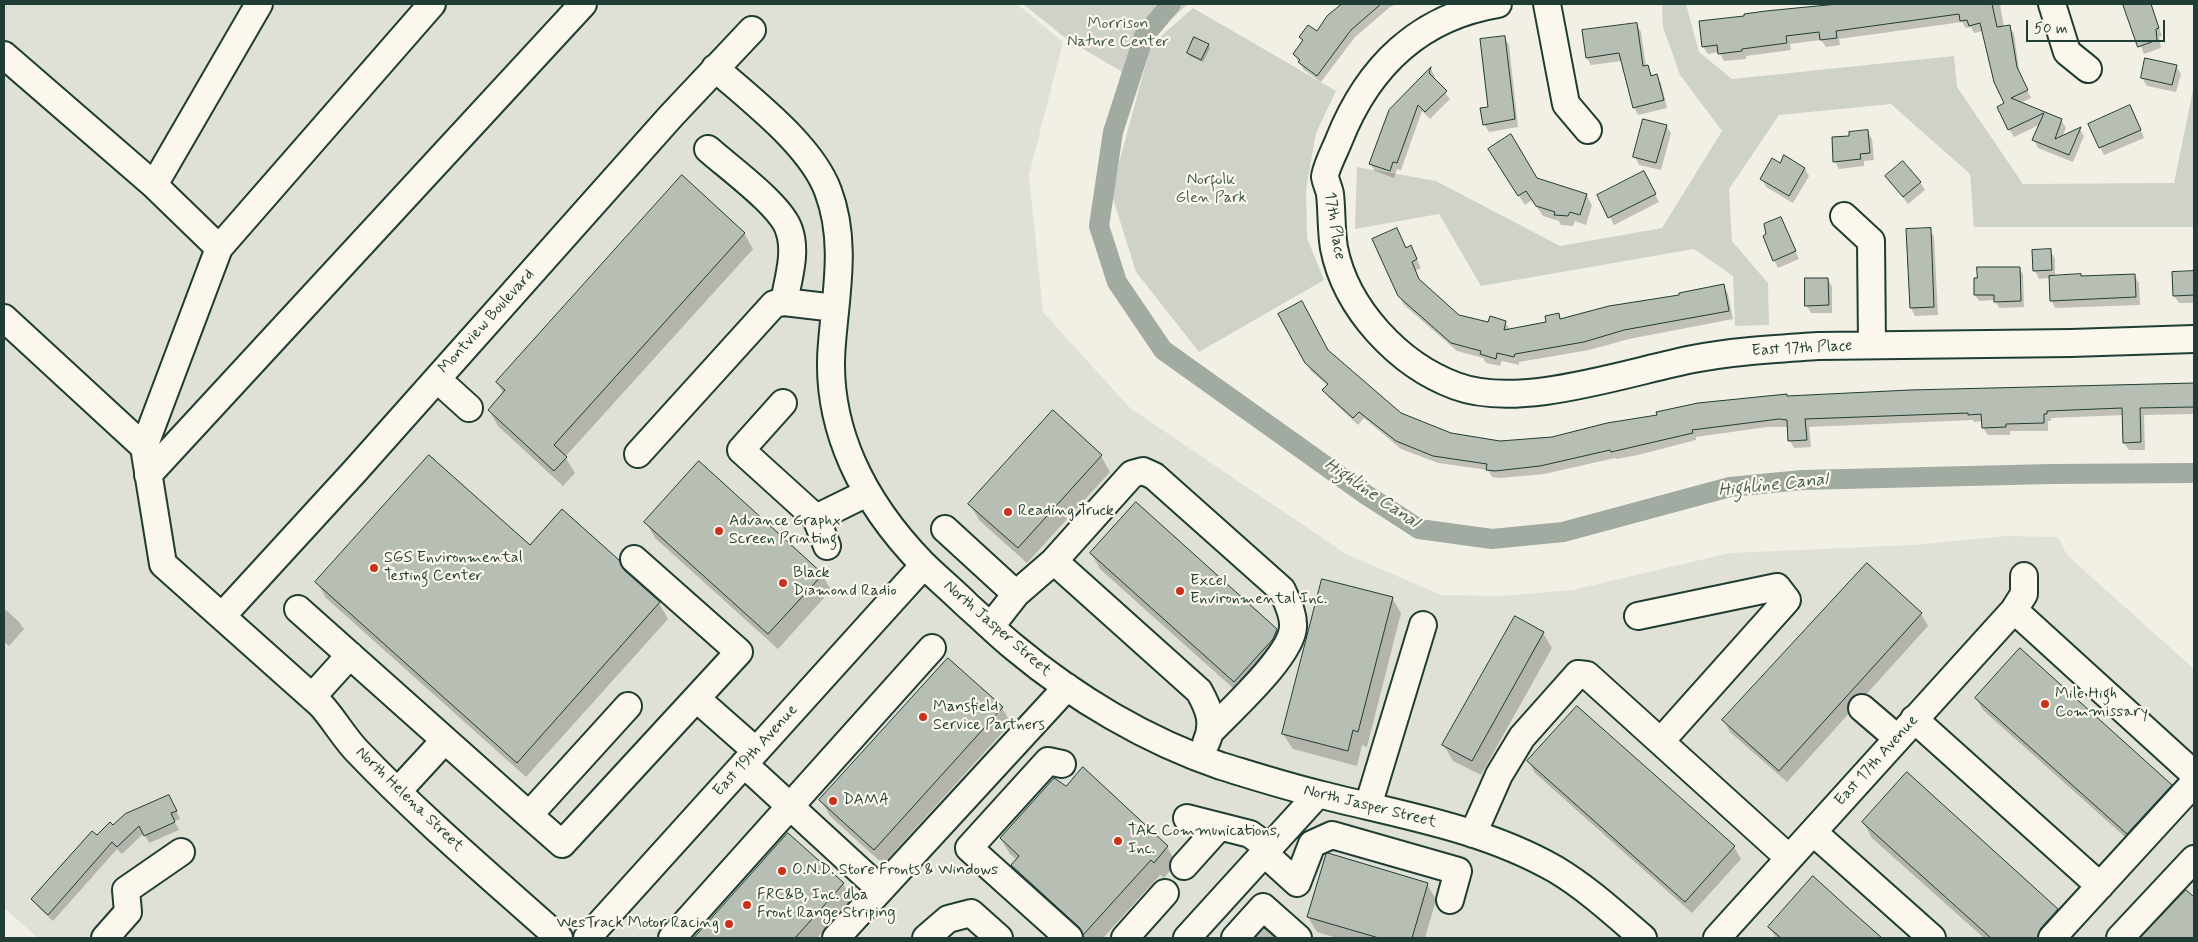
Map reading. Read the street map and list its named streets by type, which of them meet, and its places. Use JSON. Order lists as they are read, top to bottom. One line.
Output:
{"streets":{"street":["17th Place","Montview Boulevard","East 17th Place","North Jasper Street","East 19th Avenue","East 17th Avenue","North Helena Street"]},"crossings":[["17th Place","East 17th Place"],["Montview Boulevard","North Jasper Street"],["Montview Boulevard","North Helena Street"],["North Jasper Street","East 19th Avenue"]],"water":["Highline Canal"],"parks":["Morrison Nature Center","Norfolk Glen Park"],"places":["Reading Truck","Advance Graphx Screen Printing","SGS Environmental Testing Center","Black Diamond Radio","Excel Environmental Inc.","Mile High Commissary","Mansfield Service Partners","DAMA","TAK Communications, Inc.","O.N.D. Store Fronts & Windows","FRC&B, Inc. dba Front Range Striping","WesTrack Motor Racing"],"scale_bar":"50 m"}
